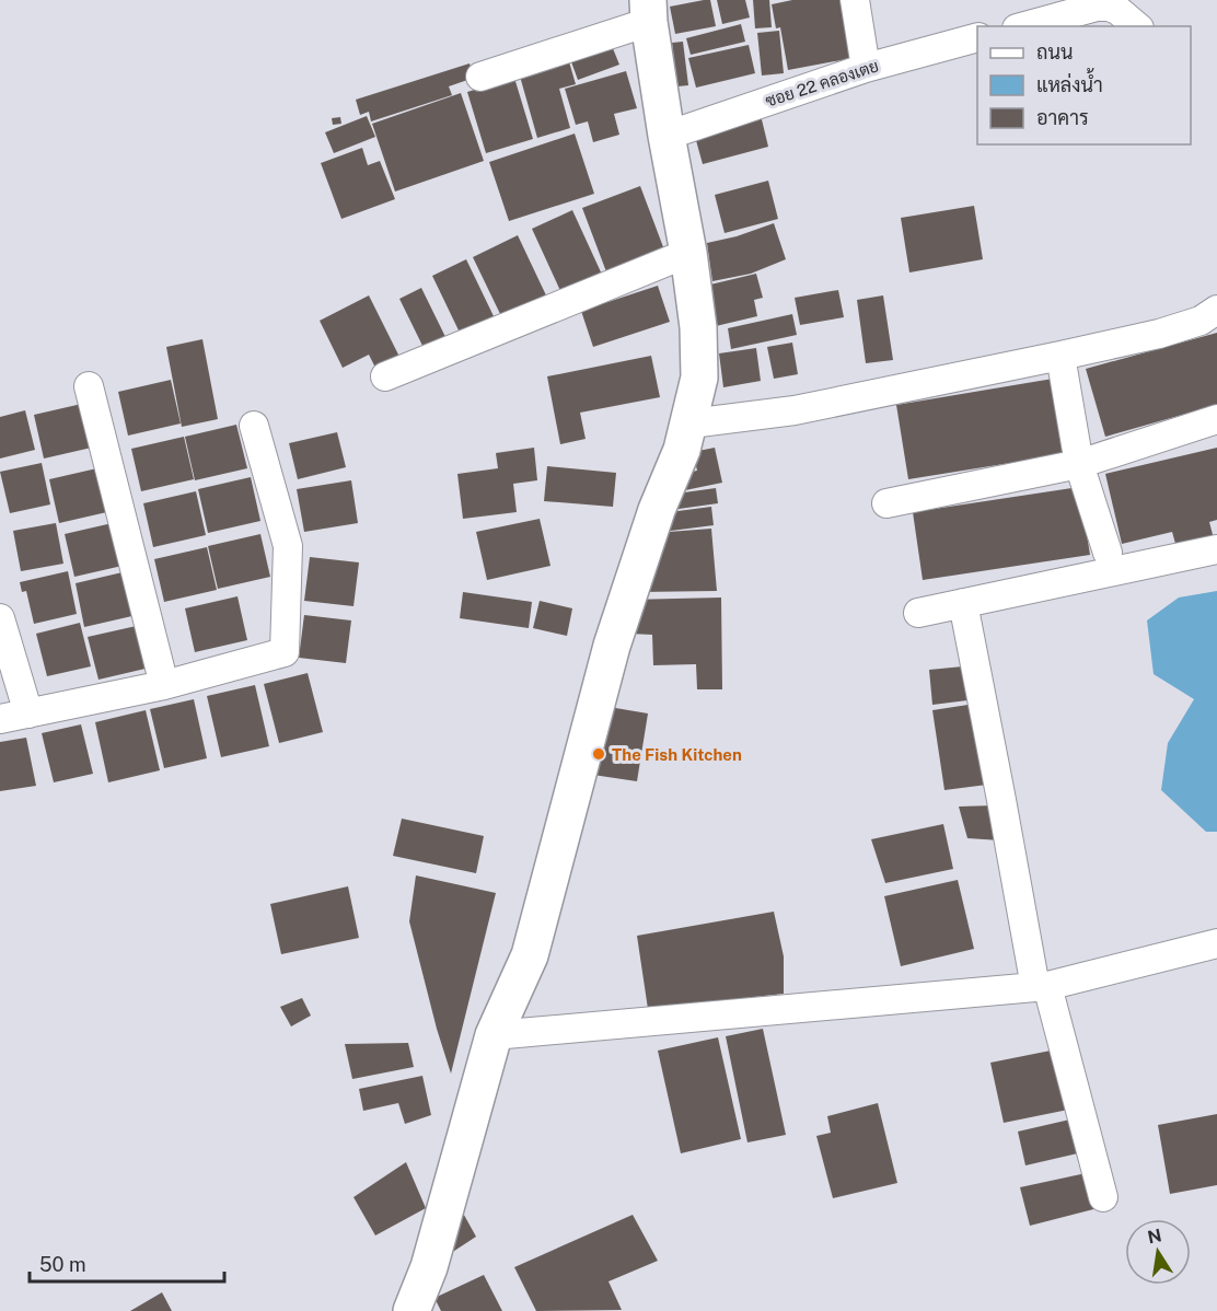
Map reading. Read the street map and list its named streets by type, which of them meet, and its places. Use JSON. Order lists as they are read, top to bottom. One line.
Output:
{"streets":{"street":["ซอย 22 คลองเตย"]},"places":["The Fish Kitchen"],"legend":["ถนน","แหล่งน้ำ","อาคาร"],"scale_bar":"50 m","north":"top"}
